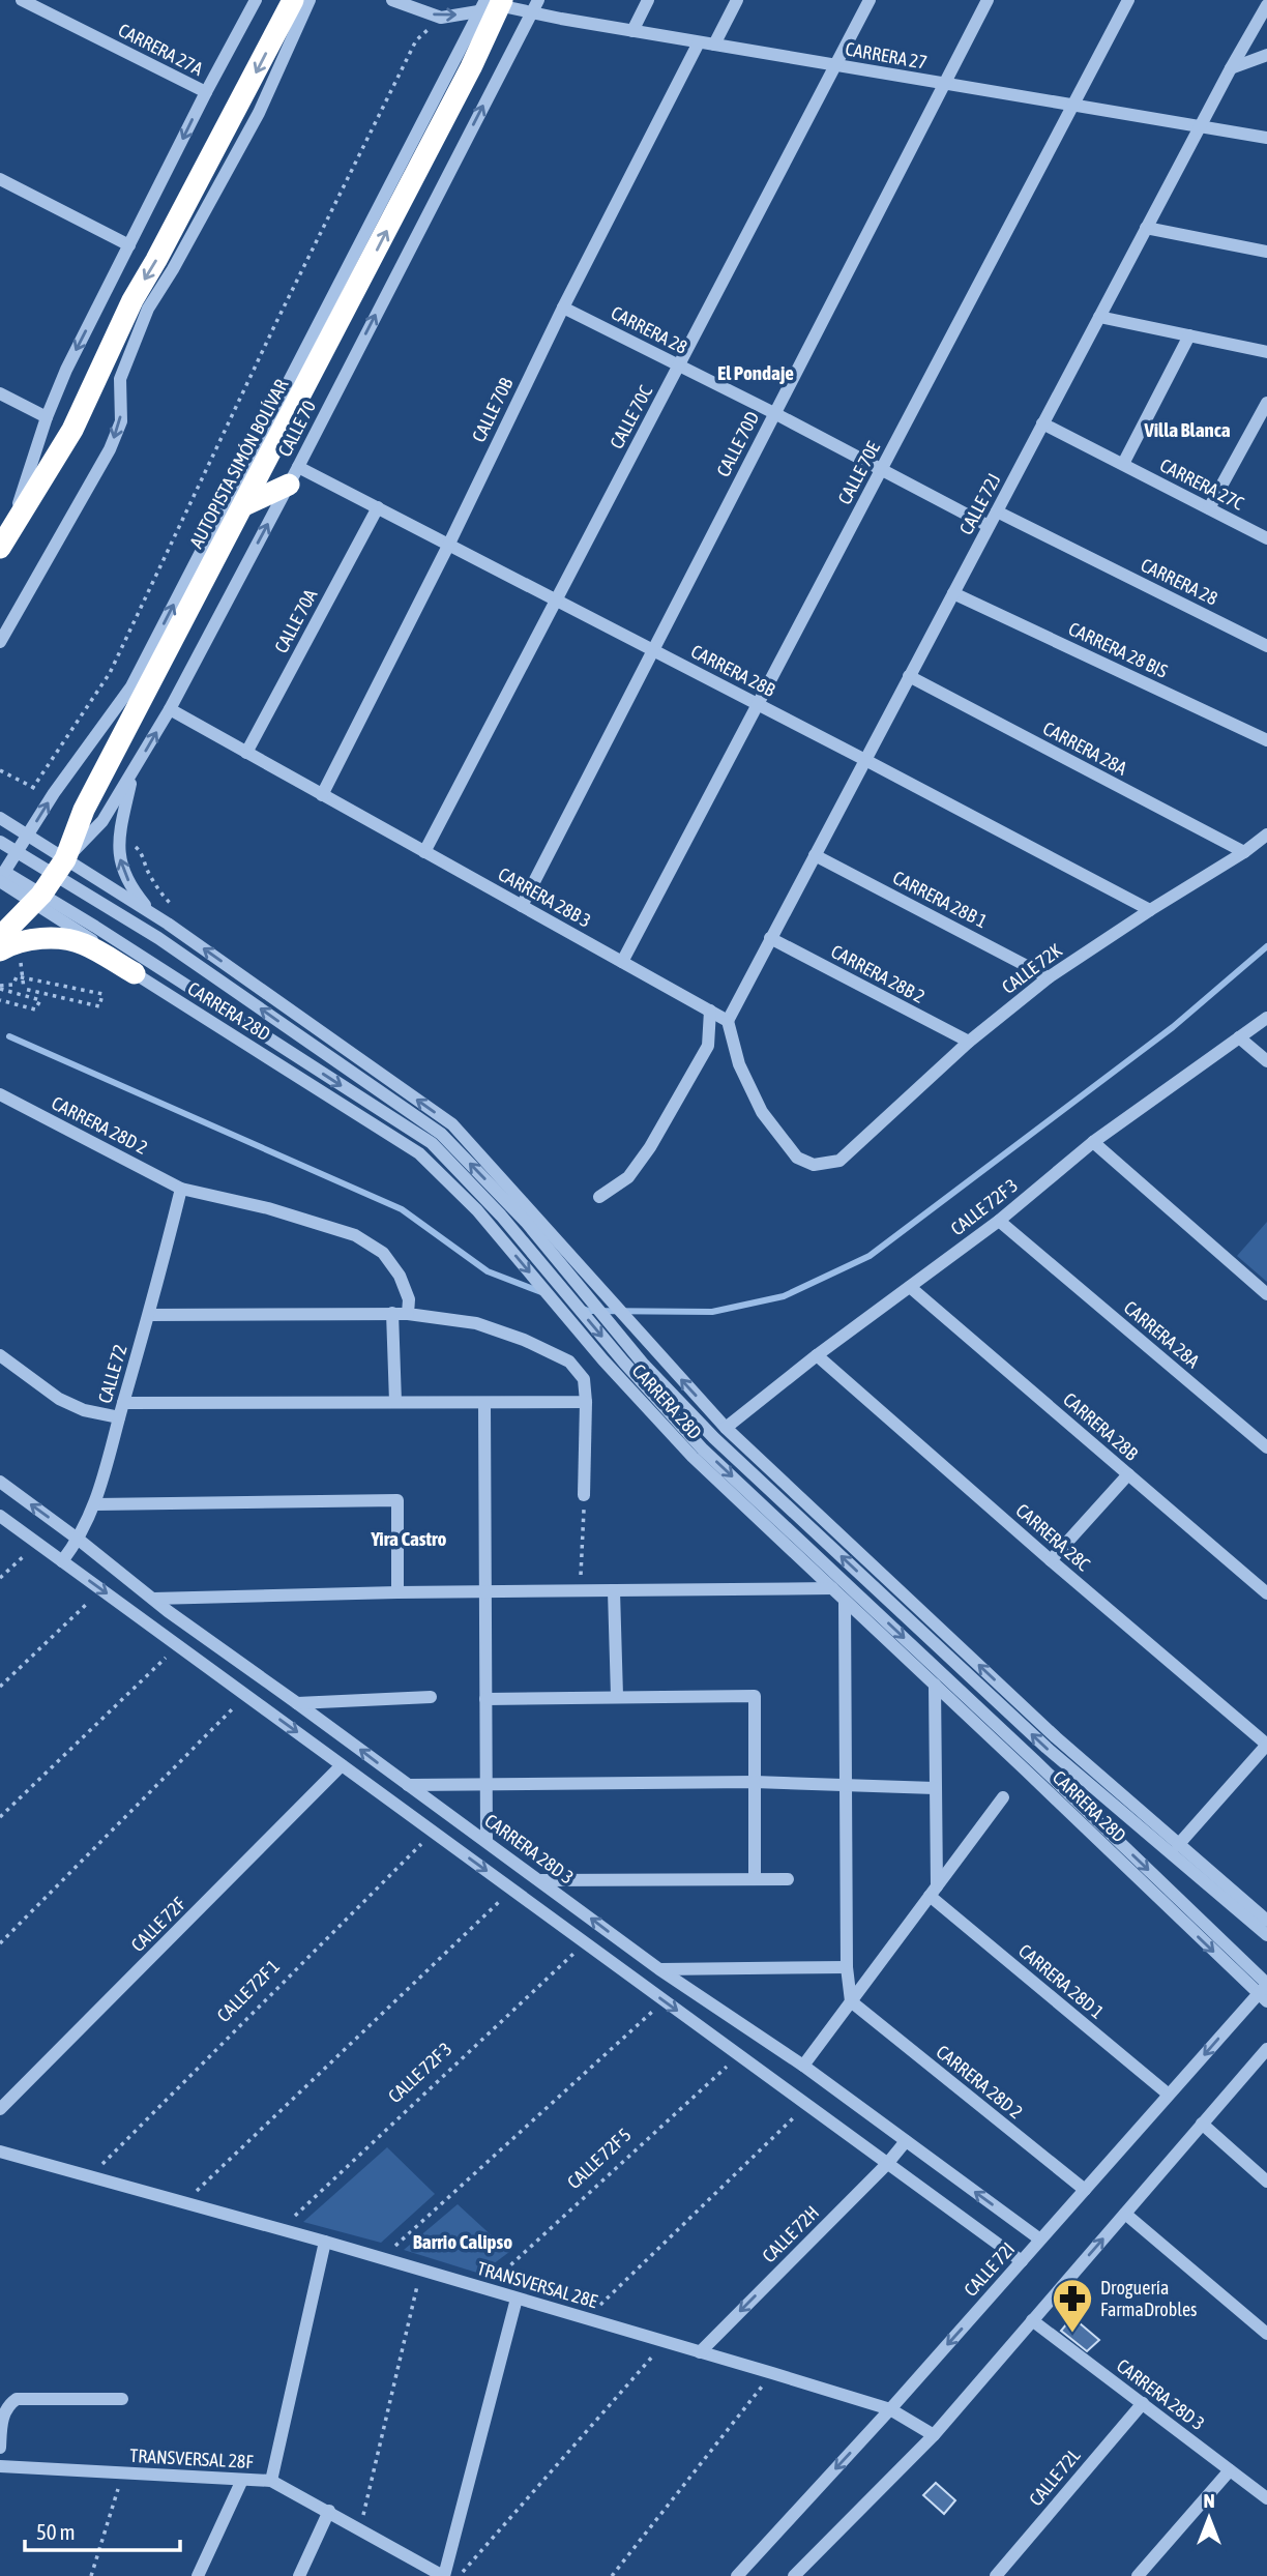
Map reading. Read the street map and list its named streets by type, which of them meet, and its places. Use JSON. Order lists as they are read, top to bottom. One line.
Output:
{"streets":{"highway":["AUTOPISTA SIMÓN BOLÍVAR"],"street":["CARRERA 27A","CARRERA 27","CARRERA 28","CALLE 70B","CALLE 70C","CALLE 70","CALLE 70D","CALLE 70E","CARRERA 27C","CALLE 72J","CALLE 70A","CARRERA 28 BIS","CARRERA 28B","CARRERA 28A","CARRERA 28B 3","CARRERA 28B 1","CALLE 72K","CARRERA 28B 2","CARRERA 28D","CARRERA 28D 2","CALLE 72F 3","CALLE 72","CARRERA 28C","CARRERA 28D 3","CALLE 72F","CARRERA 28D 1","CALLE 72H","CALLE 72I","TRANSVERSAL 28E","TRANSVERSAL 28F","CALLE 72L"],"path":["CALLE 72F 1","CALLE 72F 5"]},"crossings":[["CARRERA 27","CALLE 70B"],["CARRERA 27","CALLE 70C"],["CARRERA 27","CALLE 70"],["CARRERA 27","CALLE 70D"],["CARRERA 27","AUTOPISTA SIMÓN BOLÍVAR"],["CARRERA 27","CALLE 70E"],["CARRERA 27","CALLE 72J"],["CARRERA 28","CALLE 70B"],["CARRERA 28","CALLE 70C"],["CARRERA 28","CALLE 70D"],["CARRERA 28","CALLE 70E"],["CARRERA 28","CALLE 72J"],["CALLE 70B","CARRERA 28B"],["CALLE 70B","CARRERA 28B 3"],["CALLE 70C","CARRERA 28B"],["CALLE 70C","CARRERA 28B 3"],["CALLE 70","AUTOPISTA SIMÓN BOLÍVAR"],["CALLE 70","CARRERA 28B"],["CALLE 70","CARRERA 28B 3"],["CALLE 70","CARRERA 28D"],["CALLE 70D","CARRERA 28B"],["CALLE 70D","CARRERA 28B 3"],["AUTOPISTA SIMÓN BOLÍVAR","CARRERA 28D"],["CALLE 70E","CARRERA 28B"],["CALLE 70E","CARRERA 28B 3"],["CARRERA 27C","CALLE 72J"],["CALLE 72J","CARRERA 28 BIS"],["CALLE 72J","CARRERA 28B"],["CALLE 72J","CARRERA 28A"],["CALLE 72J","CARRERA 28B 3"],["CALLE 72J","CARRERA 28B 1"],["CALLE 72J","CALLE 72K"],["CALLE 72J","CARRERA 28B 2"],["CALLE 70A","CARRERA 28B"],["CALLE 70A","CARRERA 28B 3"],["CARRERA 28B","CALLE 72K"],["CARRERA 28B","CALLE 72F 3"],["CARRERA 28A","CALLE 72K"],["CARRERA 28A","CALLE 72F 3"],["CARRERA 28B 3","CALLE 72K"],["CARRERA 28B 1","CALLE 72K"],["CALLE 72K","CARRERA 28B 2"],["CARRERA 28D","CALLE 72F 3"],["CARRERA 28D","CALLE 72I"],["CARRERA 28D 2","CALLE 72"],["CARRERA 28D 2","CALLE 72I"],["CALLE 72F 3","CARRERA 28C"],["CALLE 72F 3","TRANSVERSAL 28E"],["CALLE 72","CARRERA 28D 3"],["CARRERA 28D 3","CALLE 72H"],["CARRERA 28D 3","CALLE 72I"],["CARRERA 28D 3","CALLE 72L"],["CARRERA 28D 1","CALLE 72I"],["CALLE 72F 1","TRANSVERSAL 28E"],["CALLE 72F 5","TRANSVERSAL 28E"],["CALLE 72H","TRANSVERSAL 28E"],["CALLE 72I","TRANSVERSAL 28E"]],"one_way":["CALLE 72H"],"districts":["El Pondaje","Villa Blanca","Yira Castro","Barrio Calipso"],"places":{"pharmacy":["Droguería FarmaDrobles"]},"scale_bar":"50 m","north":"top"}
